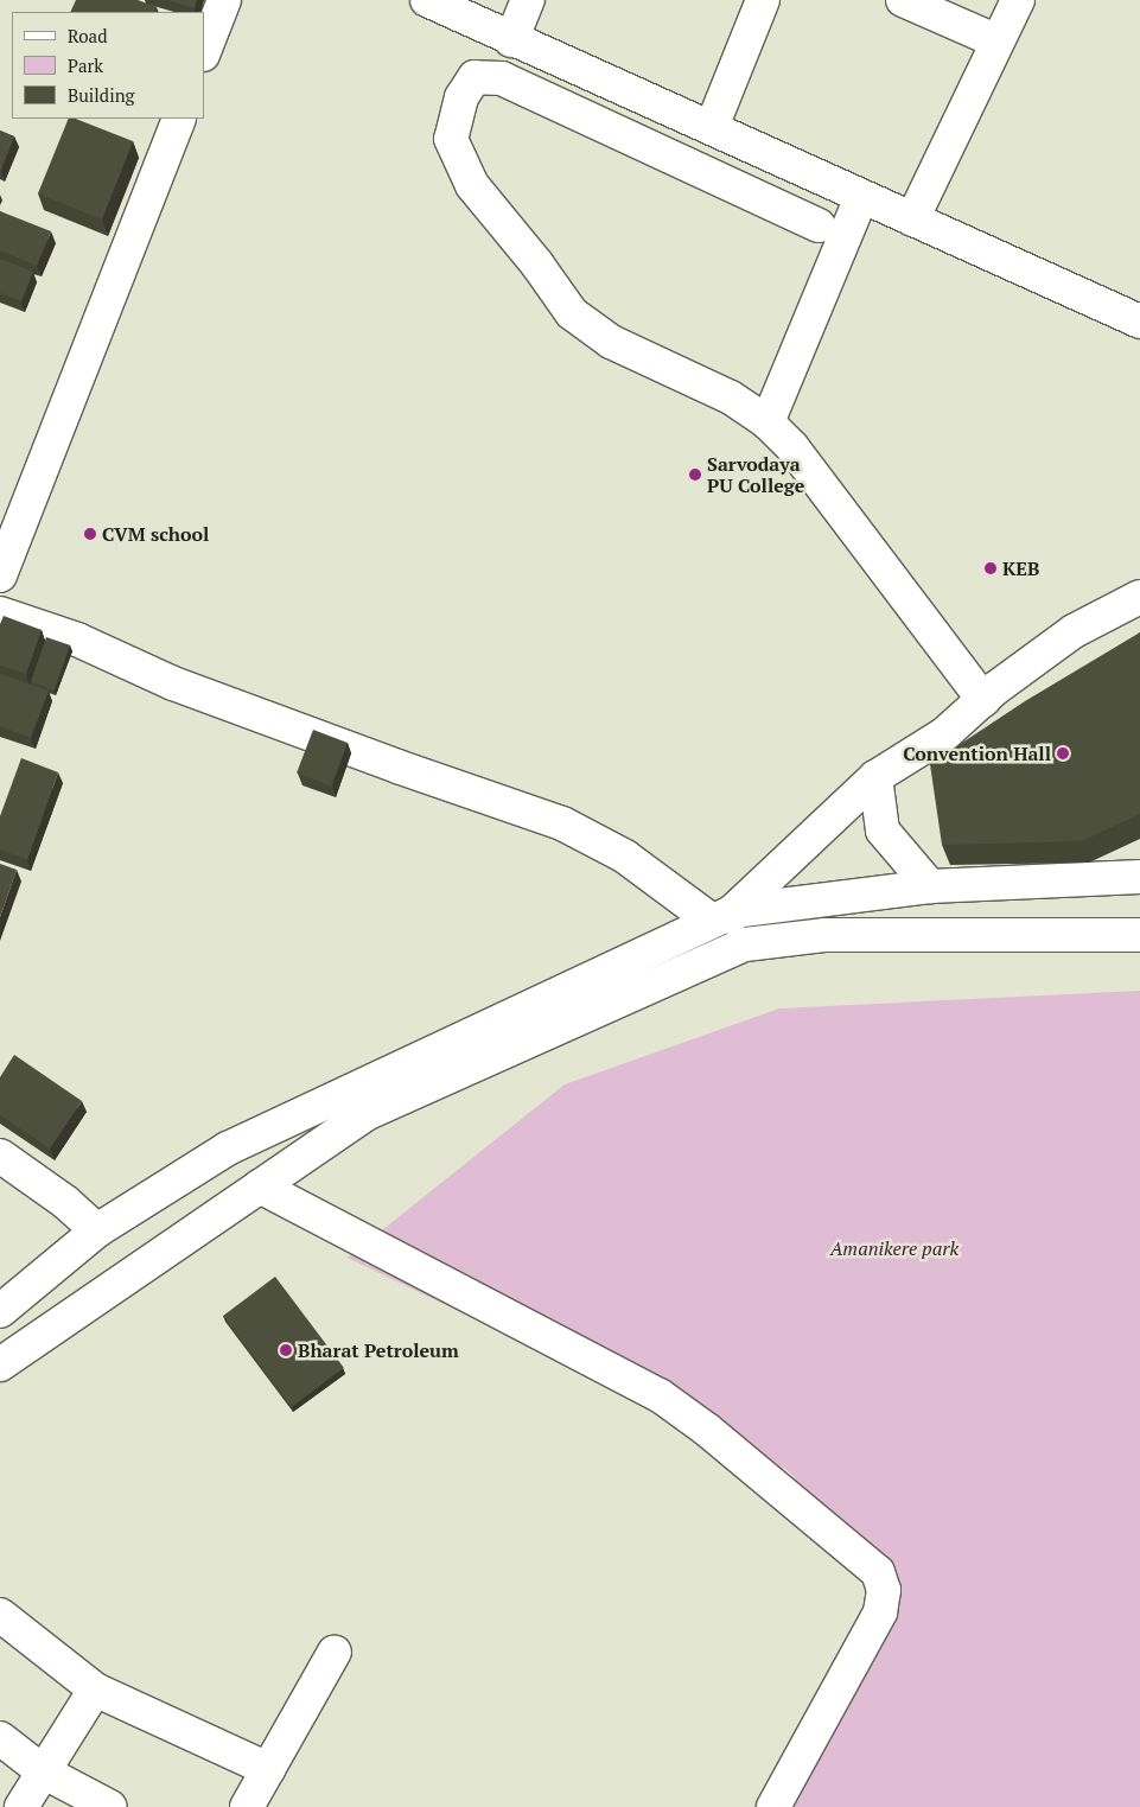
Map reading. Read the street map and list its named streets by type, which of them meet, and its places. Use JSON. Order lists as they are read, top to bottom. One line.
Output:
{"parks":["Amanikere park"],"places":["Sarvodaya PU College","CVM school","KEB","Convention Hall","Bharat Petroleum"],"legend":["Road","Park","Building"]}
